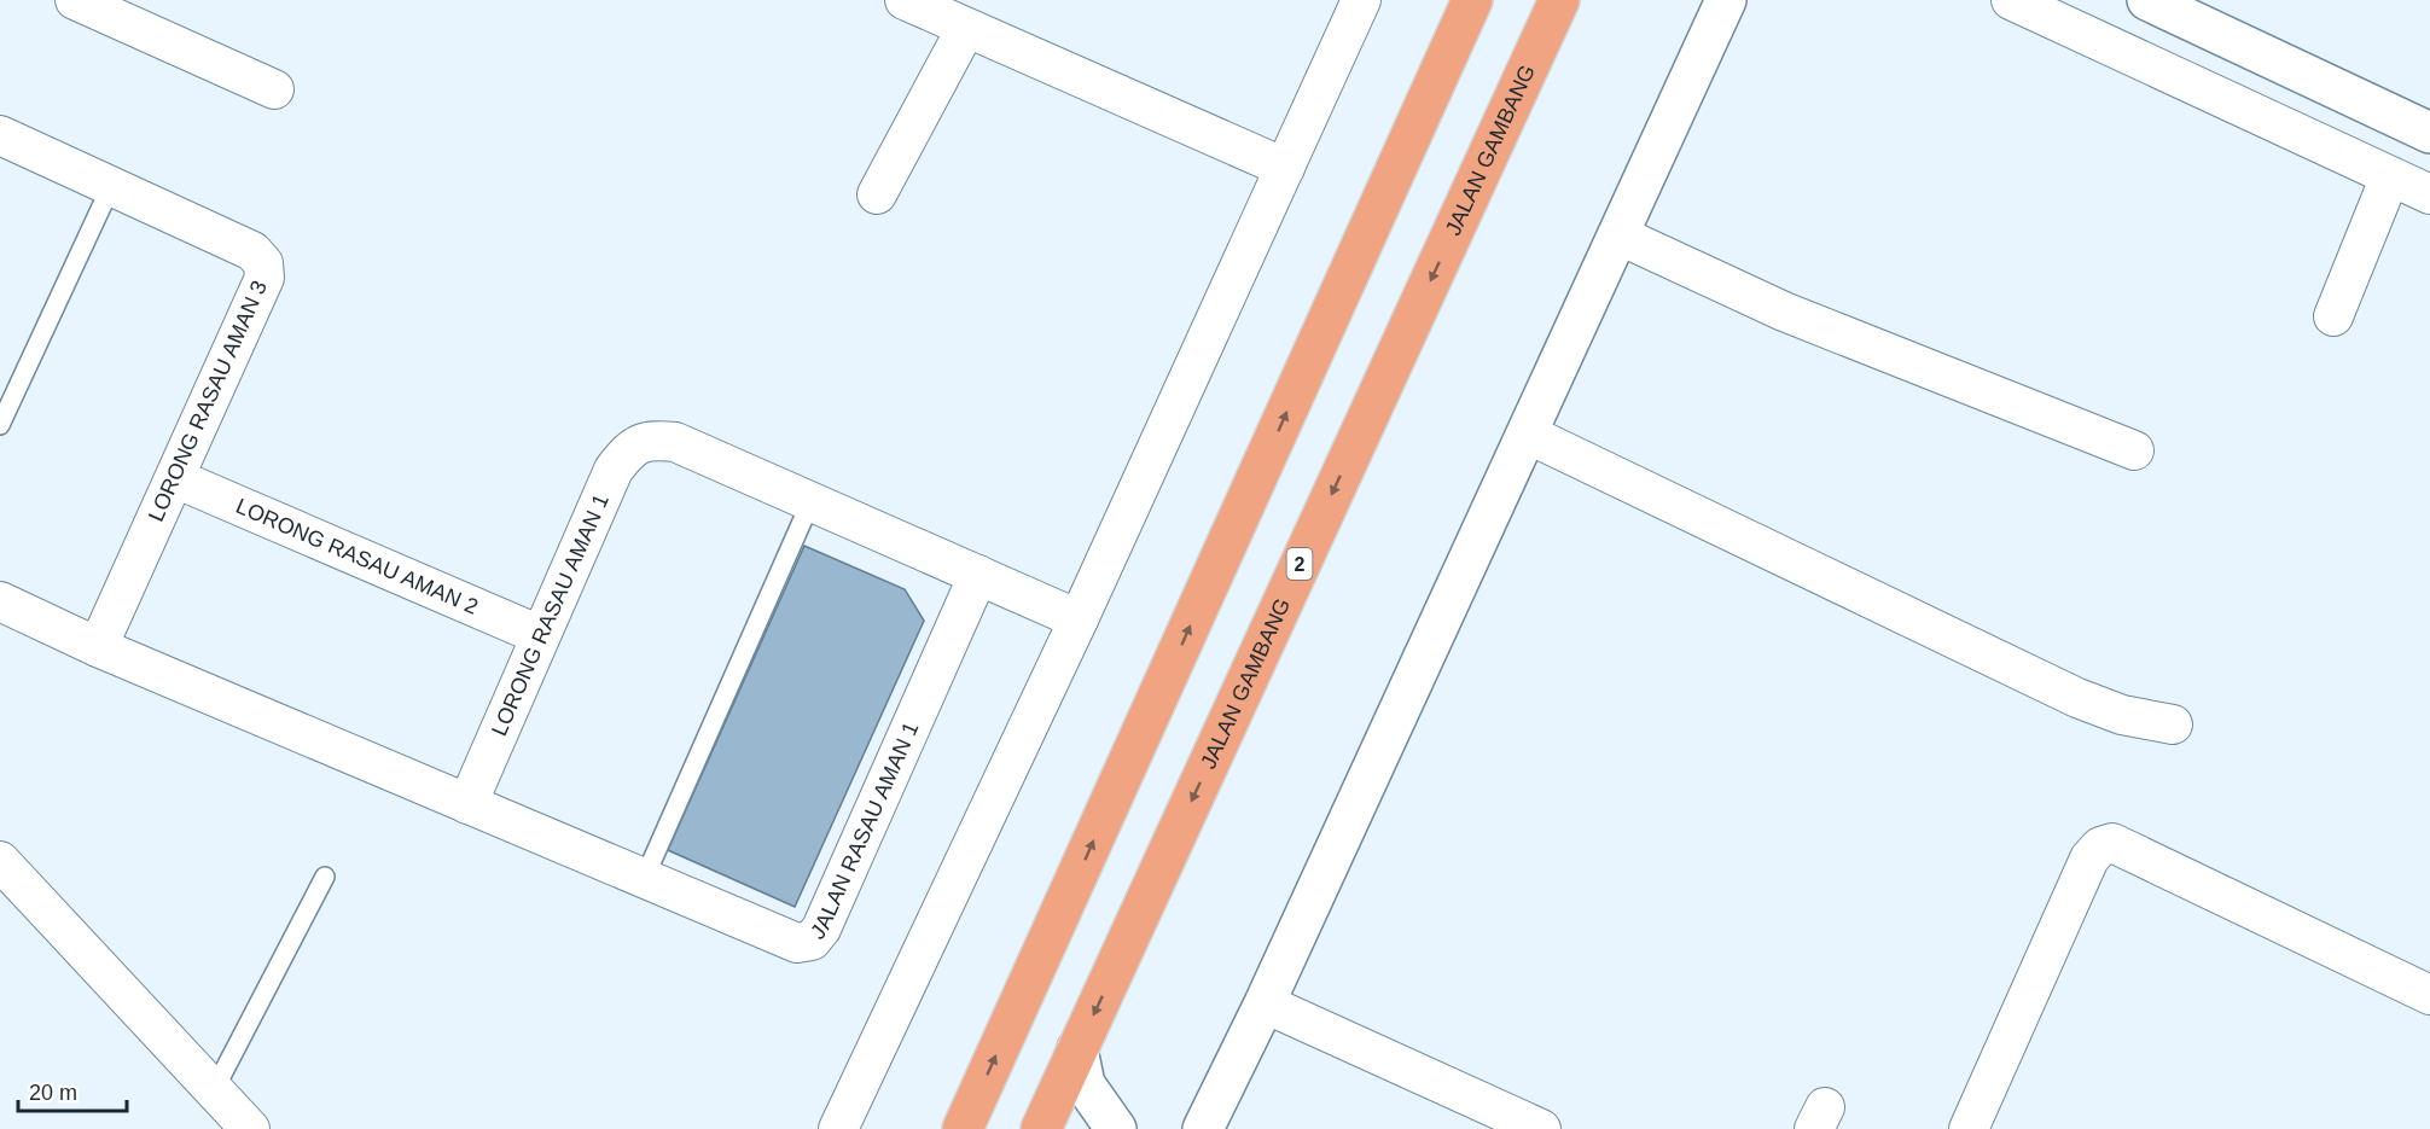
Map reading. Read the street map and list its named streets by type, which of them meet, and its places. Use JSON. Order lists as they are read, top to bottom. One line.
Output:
{"streets":{"highway":["JALAN GAMBANG","2"],"street":["LORONG RASAU AMAN 3","LORONG RASAU AMAN 2","LORONG RASAU AMAN 1","JALAN RASAU AMAN 1"]},"crossings":[["LORONG RASAU AMAN 3","LORONG RASAU AMAN 2"],["LORONG RASAU AMAN 3","JALAN RASAU AMAN 1"],["LORONG RASAU AMAN 2","LORONG RASAU AMAN 1"],["LORONG RASAU AMAN 1","JALAN RASAU AMAN 1"]],"scale_bar":"20 m"}
